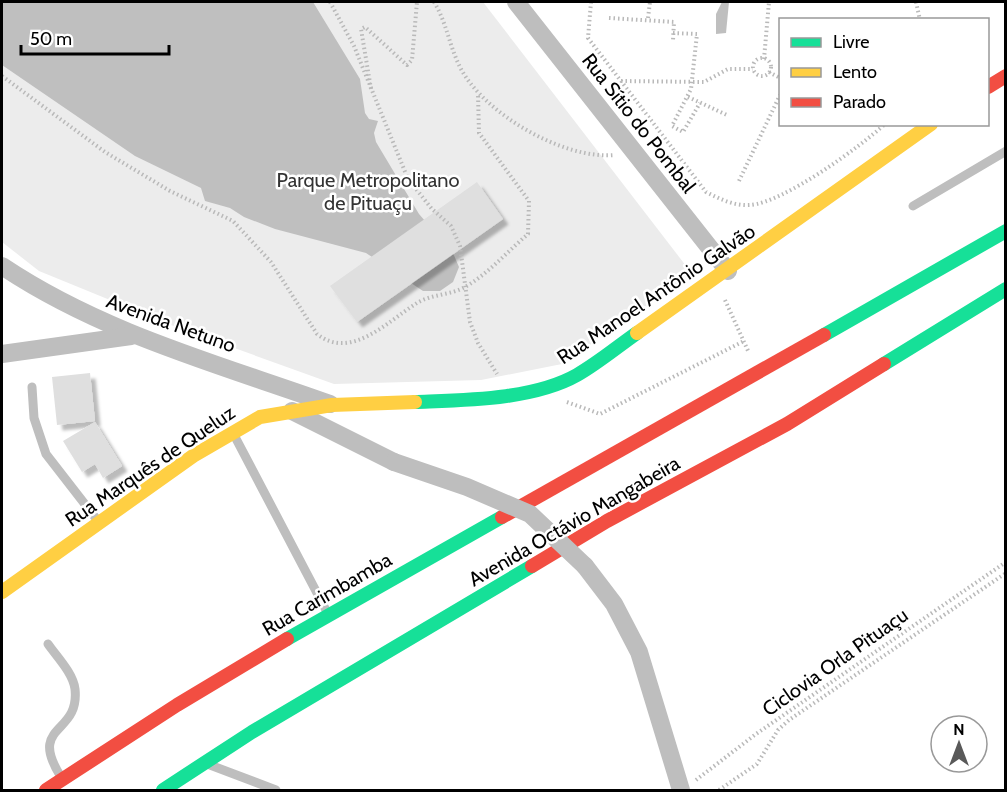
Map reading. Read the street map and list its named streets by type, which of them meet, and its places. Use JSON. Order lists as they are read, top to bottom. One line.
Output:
{"streets":{"main road":["Rua Manoel Antônio Galvão","Rua Marquês de Queluz","Avenida Octávio Mangabeira","Rua Carimbamba"],"street":["Rua Sítio do Pombal","Avenida Netuno"],"path":["Ciclovia Orla Pituaçu"]},"crossings":[["Rua Sítio do Pombal","Rua Manoel Antônio Galvão"],["Rua Manoel Antônio Galvão","Avenida Netuno"],["Rua Manoel Antônio Galvão","Rua Marquês de Queluz"],["Avenida Netuno","Rua Marquês de Queluz"],["Avenida Octávio Mangabeira","Rua Carimbamba"]],"parks":["Parque Metropolitano de Pituaçu"],"legend":["Livre","Lento","Parado"],"scale_bar":"50 m","north":"top"}
